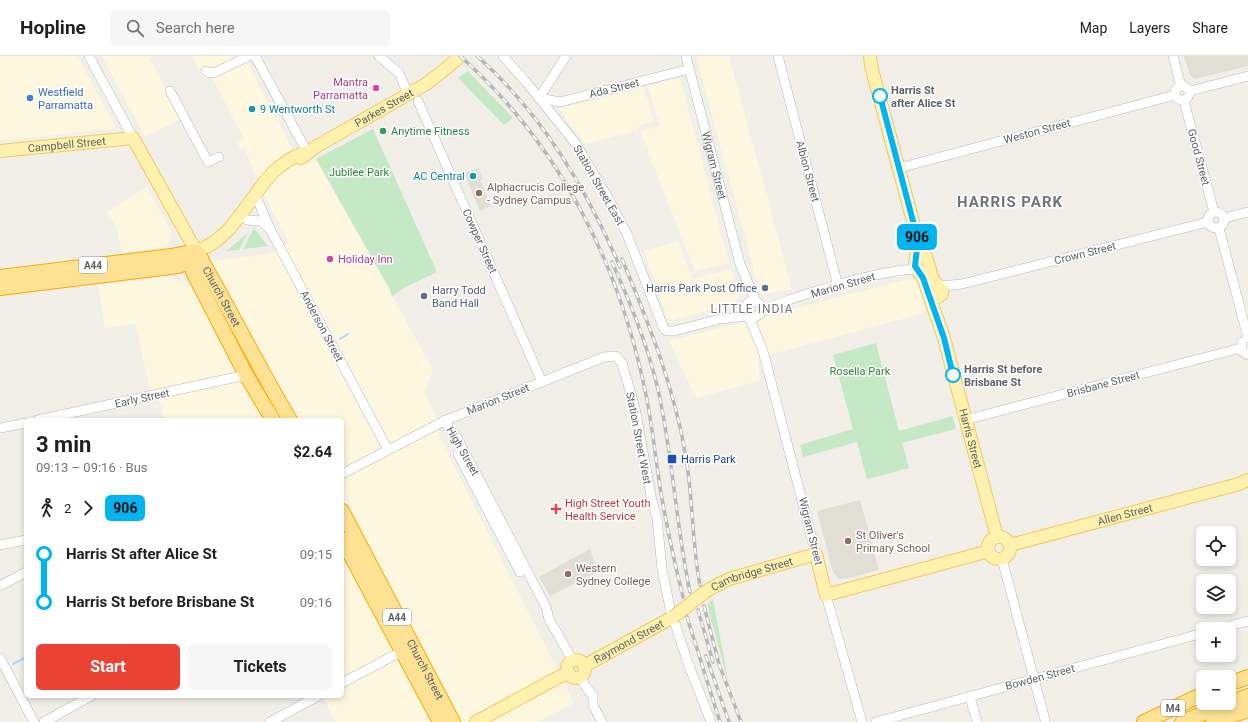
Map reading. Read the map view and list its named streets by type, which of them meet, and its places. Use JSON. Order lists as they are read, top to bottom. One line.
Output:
{"streets":{"highway":["A44","Church Street","M4"],"main road":["Parkes Street","Campbell Street","Wigram Street","Harris Street","Allen Street","Cambridge Street","Raymond Street"],"street":["Ada Street","Weston Street","Good Street","Albion Street","Station Street East","Cowper Street","Crown Street","Marion Street","Anderson Street","Brisbane Street","Early Street","Station Street West","High Street","Bowden Street"]},"crossings":[["Ada Street","Wigram Street"],["Ada Street","Station Street East"],["Parkes Street","Cowper Street"],["Parkes Street","A44"],["Parkes Street","Church Street"],["Parkes Street","Anderson Street"],["Weston Street","Good Street"],["Campbell Street","Church Street"],["Good Street","Crown Street"],["Wigram Street","Station Street East"],["Wigram Street","Marion Street"],["Wigram Street","Cambridge Street"],["Albion Street","Marion Street"],["Cowper Street","Marion Street"],["Crown Street","Harris Street"],["A44","Church Street"],["Marion Street","Anderson Street"],["Marion Street","Station Street West"],["Marion Street","High Street"],["Church Street","Early Street"],["Brisbane Street","Harris Street"],["Station Street West","Cambridge Street"],["Station Street West","Raymond Street"],["Harris Street","Allen Street"],["High Street","Raymond Street"],["Cambridge Street","Raymond Street"]],"districts":["HARRIS PARK","LITTLE INDIA"],"parks":["Jubilee Park","Rosella Park"],"places":{"other":["Mantra Parramatta","Harris St after Alice St","Westfield Parramatta","9 Wentworth St","Anytime Fitness","AC Central","Alphacrucis College - Sydney Campus","Holiday Inn","Harris Park Post Office","Harry Todd Band Hall","Harris St before Brisbane St","St Oliver's Primary School","Western Sydney College"],"transit":["Harris Park"],"health":["High Street Youth Health Service"]},"lines":["bus line 906"],"page":{"header":"Hopline","search":"Search here","nav":["Map","Layers","Share"],"on_map":"906","heading":["3 min","09:13 – 09:16 · Bus","$2.64"],"legs":["2","906"],"map_buttons":["+","−"],"list":[{"name":"Harris St after Alice St","value":"09:15"},{"name":"Harris St before Brisbane St","value":"09:16"}],"buttons":["Start","Tickets"]}}
